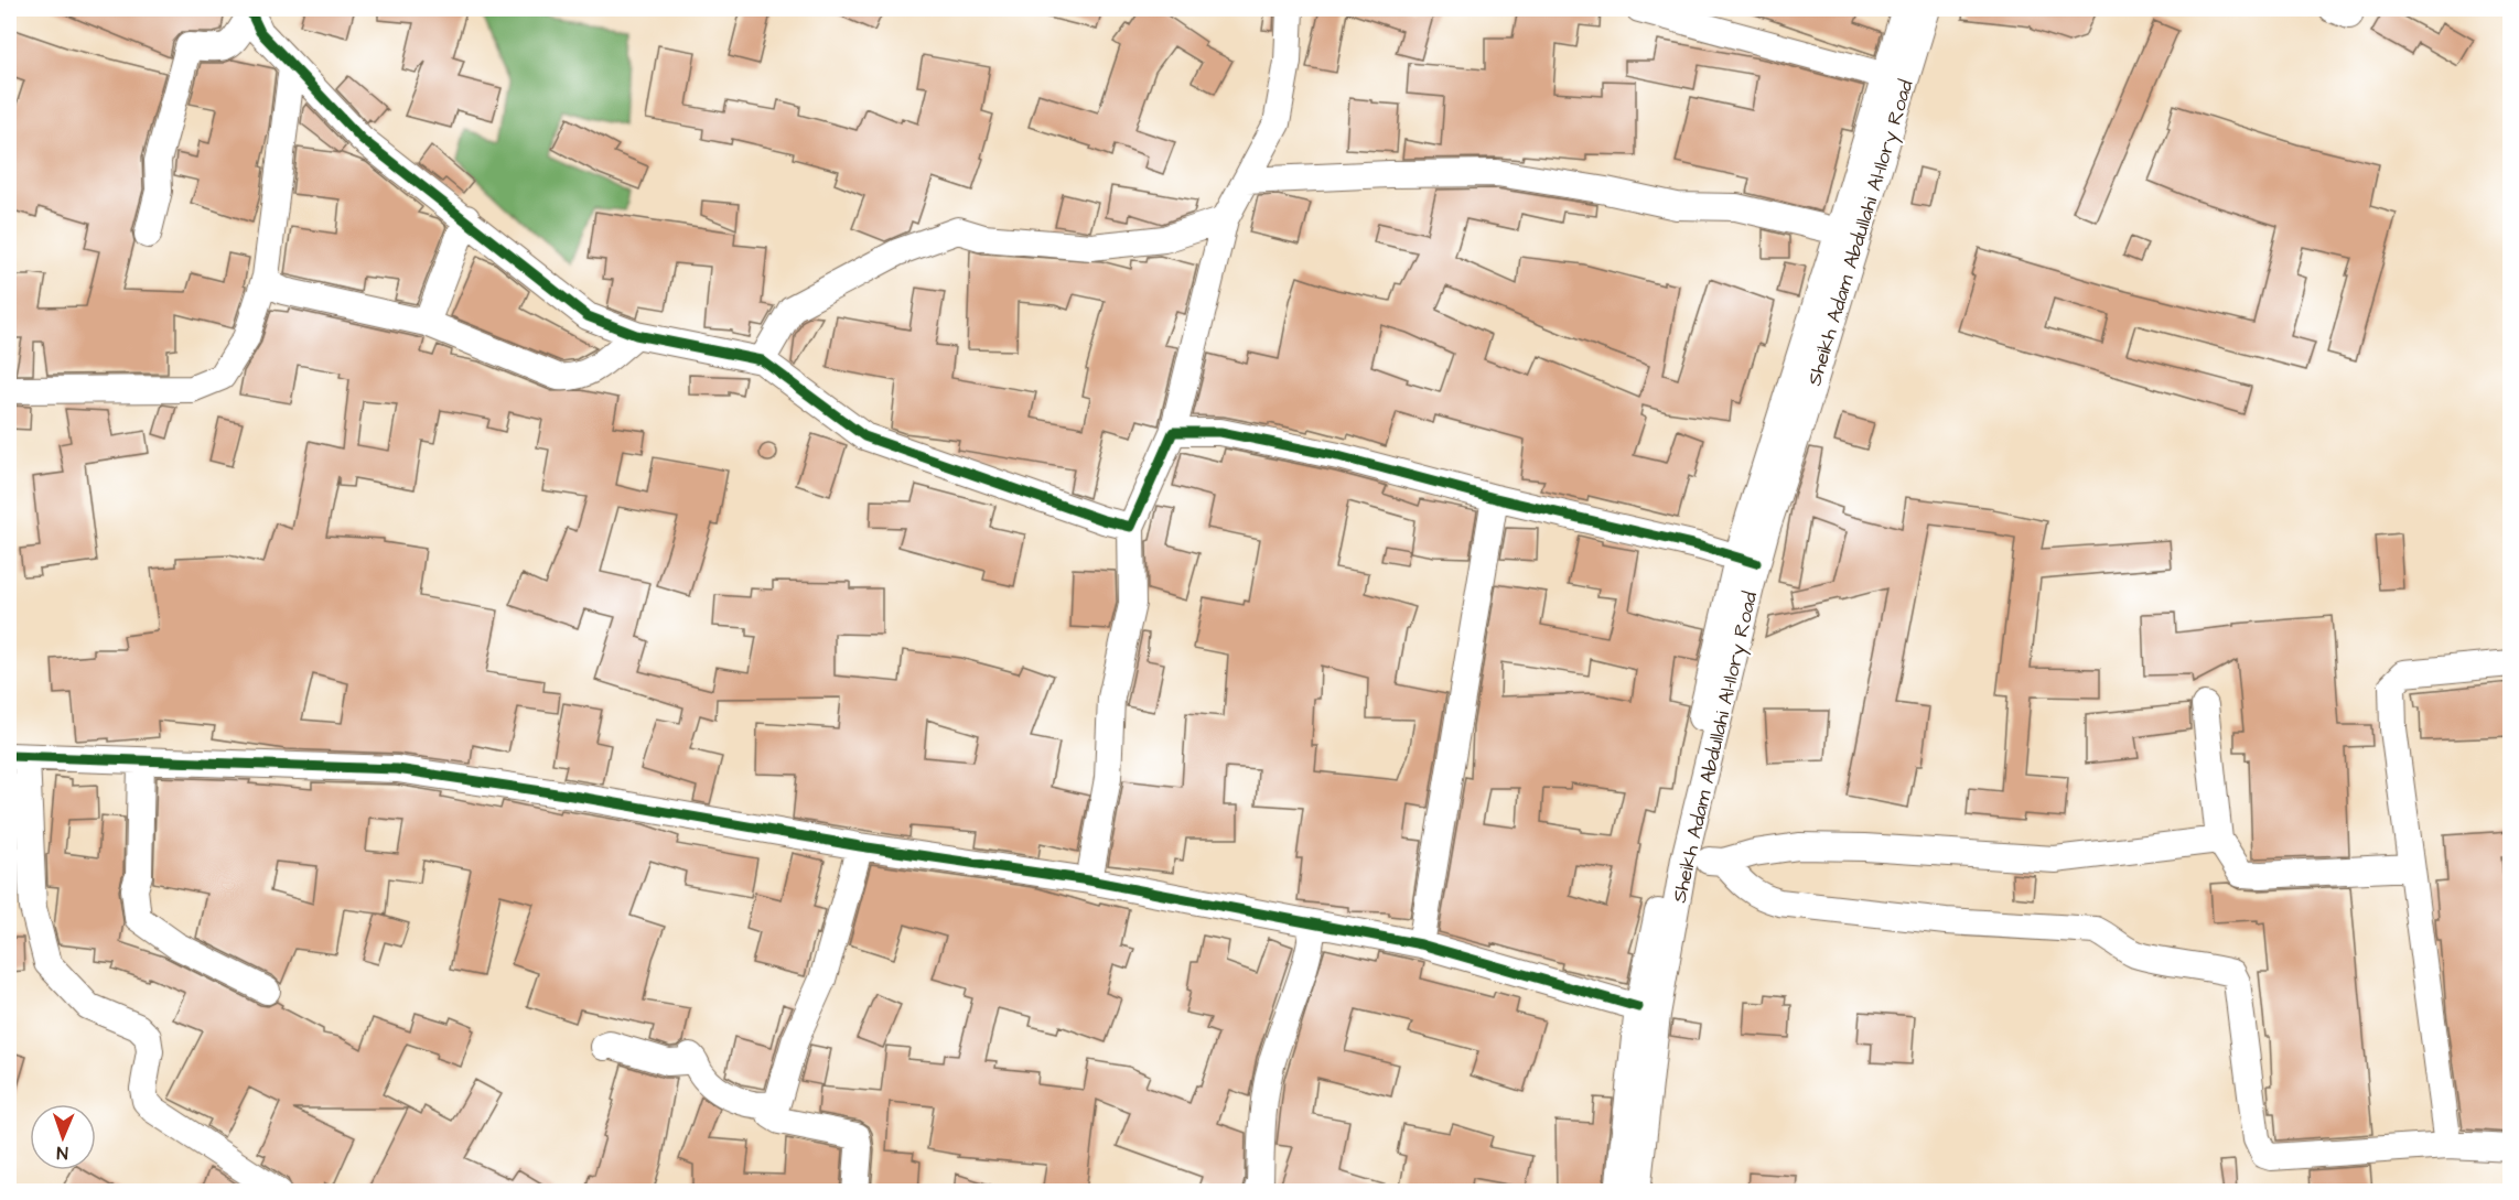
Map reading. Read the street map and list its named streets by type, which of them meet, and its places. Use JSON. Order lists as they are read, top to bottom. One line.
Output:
{"streets":{"street":["Sheikh Adam Abdullahi Al-Ilory Road"]},"north":"bottom"}
